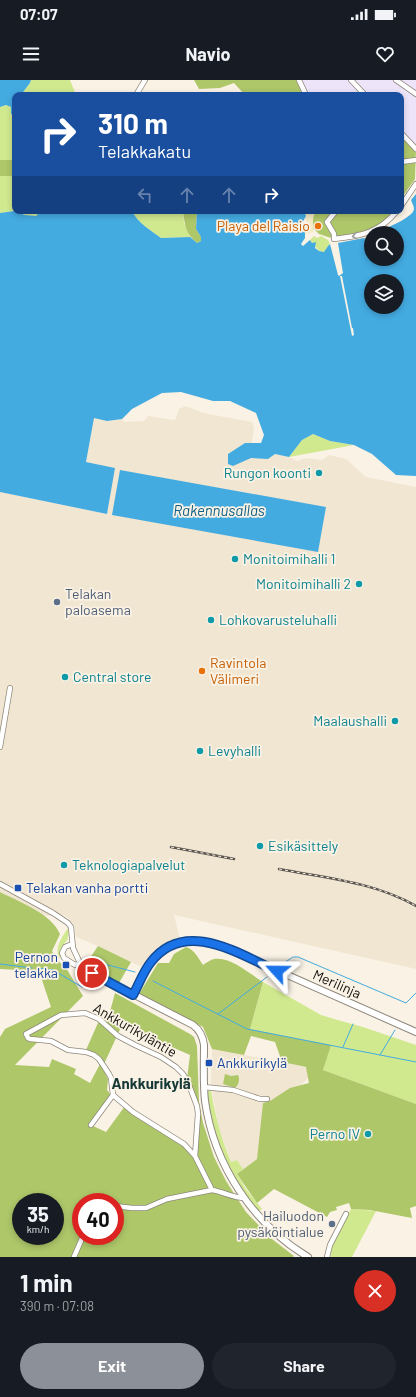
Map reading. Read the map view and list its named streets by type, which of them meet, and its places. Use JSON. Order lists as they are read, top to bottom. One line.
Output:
{"streets":{"street":["Merilinja","Ankkurikyläntie"]},"districts":["Ankkurikylä"],"water":["Rakennusallas"],"places":{"other":["Playa del Raisio","Rungon koonti","Monitoimihalli 1","Monitoimihalli 2","Telakan paloasema","Lohkovarusteluhalli","Ravintola Välimeri","Central store","Maalaushalli","Levyhalli","Esikäsittely","Teknologiapalvelut","Perno IV","Hailuodon pysäköintialue"],"transit":["Telakan vanha portti","Pernon telakka","Ankkurikylä"]},"page":{"status":"07:07","header":"Navio","turn":["310 m","Telakkakatu"],"speed":"35 km/h","limit":"40","heading":["1 min","390 m · 07:08"],"buttons":["Exit","Share"]}}
